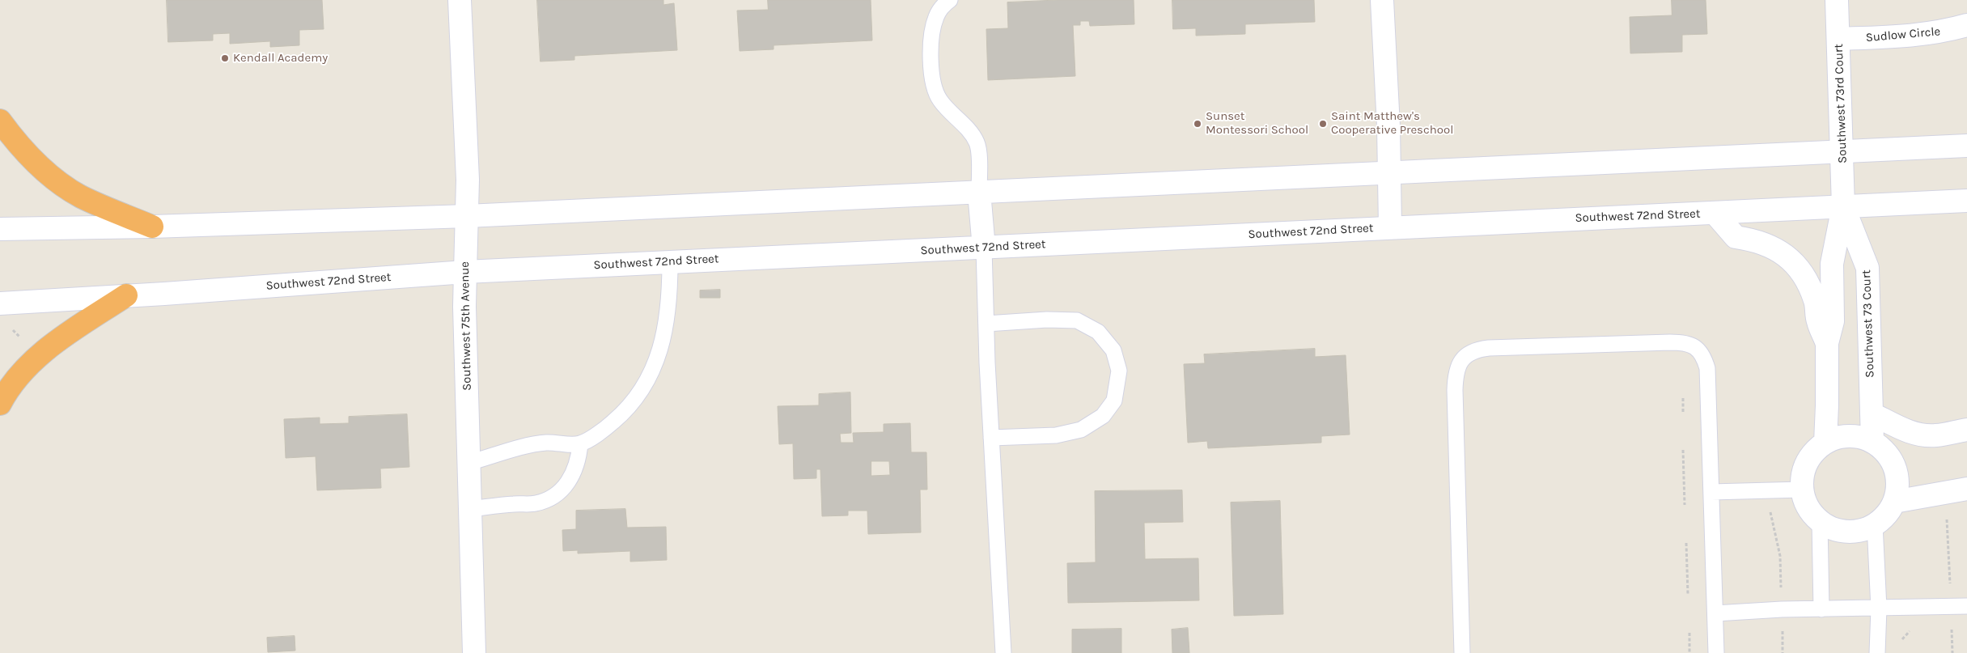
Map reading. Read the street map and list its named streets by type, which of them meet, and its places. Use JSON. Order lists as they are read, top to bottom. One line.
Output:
{"streets":{"main road":["Sudlow Circle","Southwest 73rd Court","Southwest 72nd Street","Southwest 73 Court","Southwest 75th Avenue"]},"crossings":[["Sudlow Circle","Southwest 73rd Court"],["Southwest 73rd Court","Southwest 72nd Street"],["Southwest 73rd Court","Southwest 73 Court"],["Southwest 72nd Street","Southwest 73 Court"],["Southwest 72nd Street","Southwest 75th Avenue"]],"places":["Kendall Academy","Sunset Montessori School","Saint Matthew's Cooperative Preschool"]}
